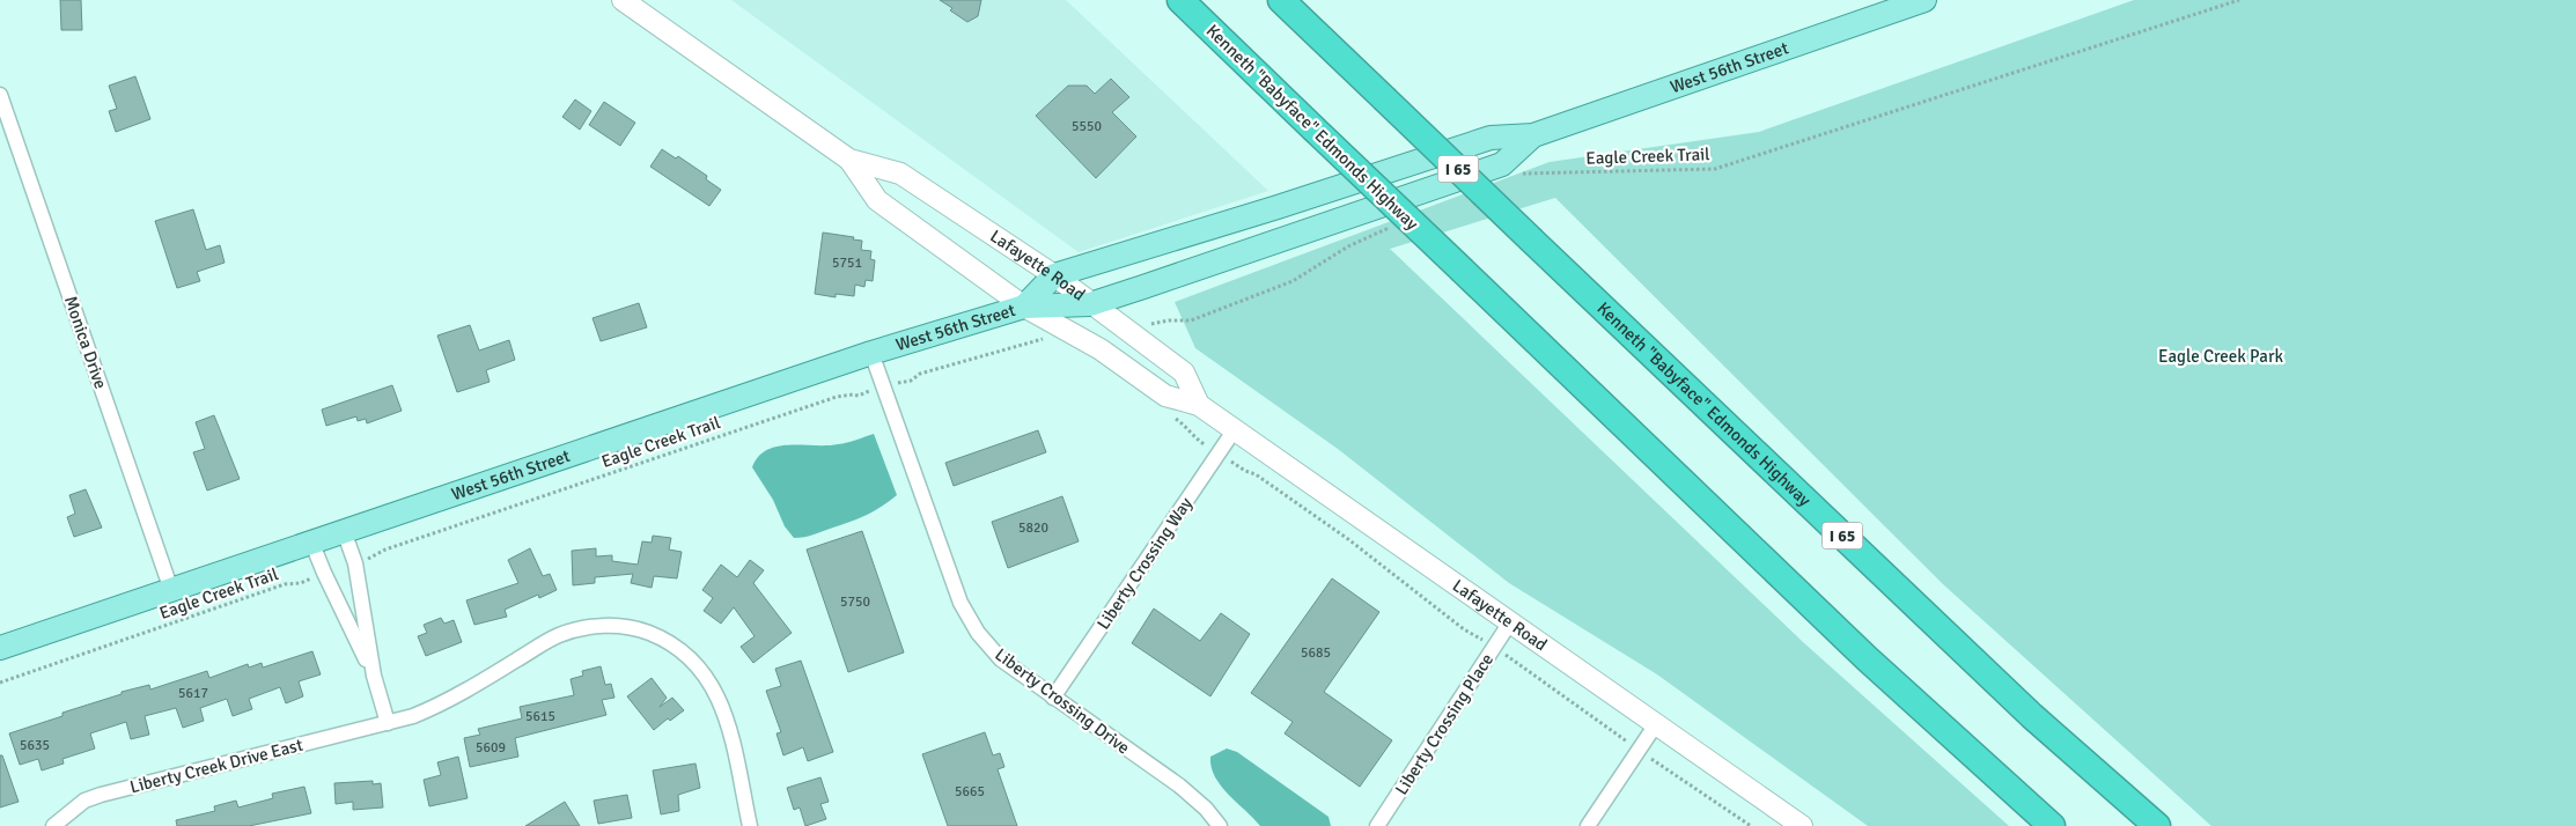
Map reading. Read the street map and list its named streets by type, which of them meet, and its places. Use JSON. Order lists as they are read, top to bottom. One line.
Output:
{"streets":{"highway":["Kenneth \"Babyface\" Edmonds Highway","I 65"],"main road":["West 56th Street","Lafayette Road"],"street":["Monica Drive","Liberty Crossing Way","Liberty Crossing Drive","Liberty Crossing Place","Liberty Creek Drive East"],"path":["Eagle Creek Trail"]},"crossings":[["West 56th Street","Lafayette Road"],["West 56th Street","Monica Drive"],["West 56th Street","Liberty Crossing Drive"],["Eagle Creek Trail","Liberty Crossing Drive"],["Lafayette Road","Liberty Crossing Way"],["Lafayette Road","Liberty Crossing Place"],["Liberty Crossing Way","Liberty Crossing Drive"]],"parks":["Eagle Creek Park"],"house_numbers":["5550","5751","5820","5750","5685","5617","5615","5635","5609","5665"]}
